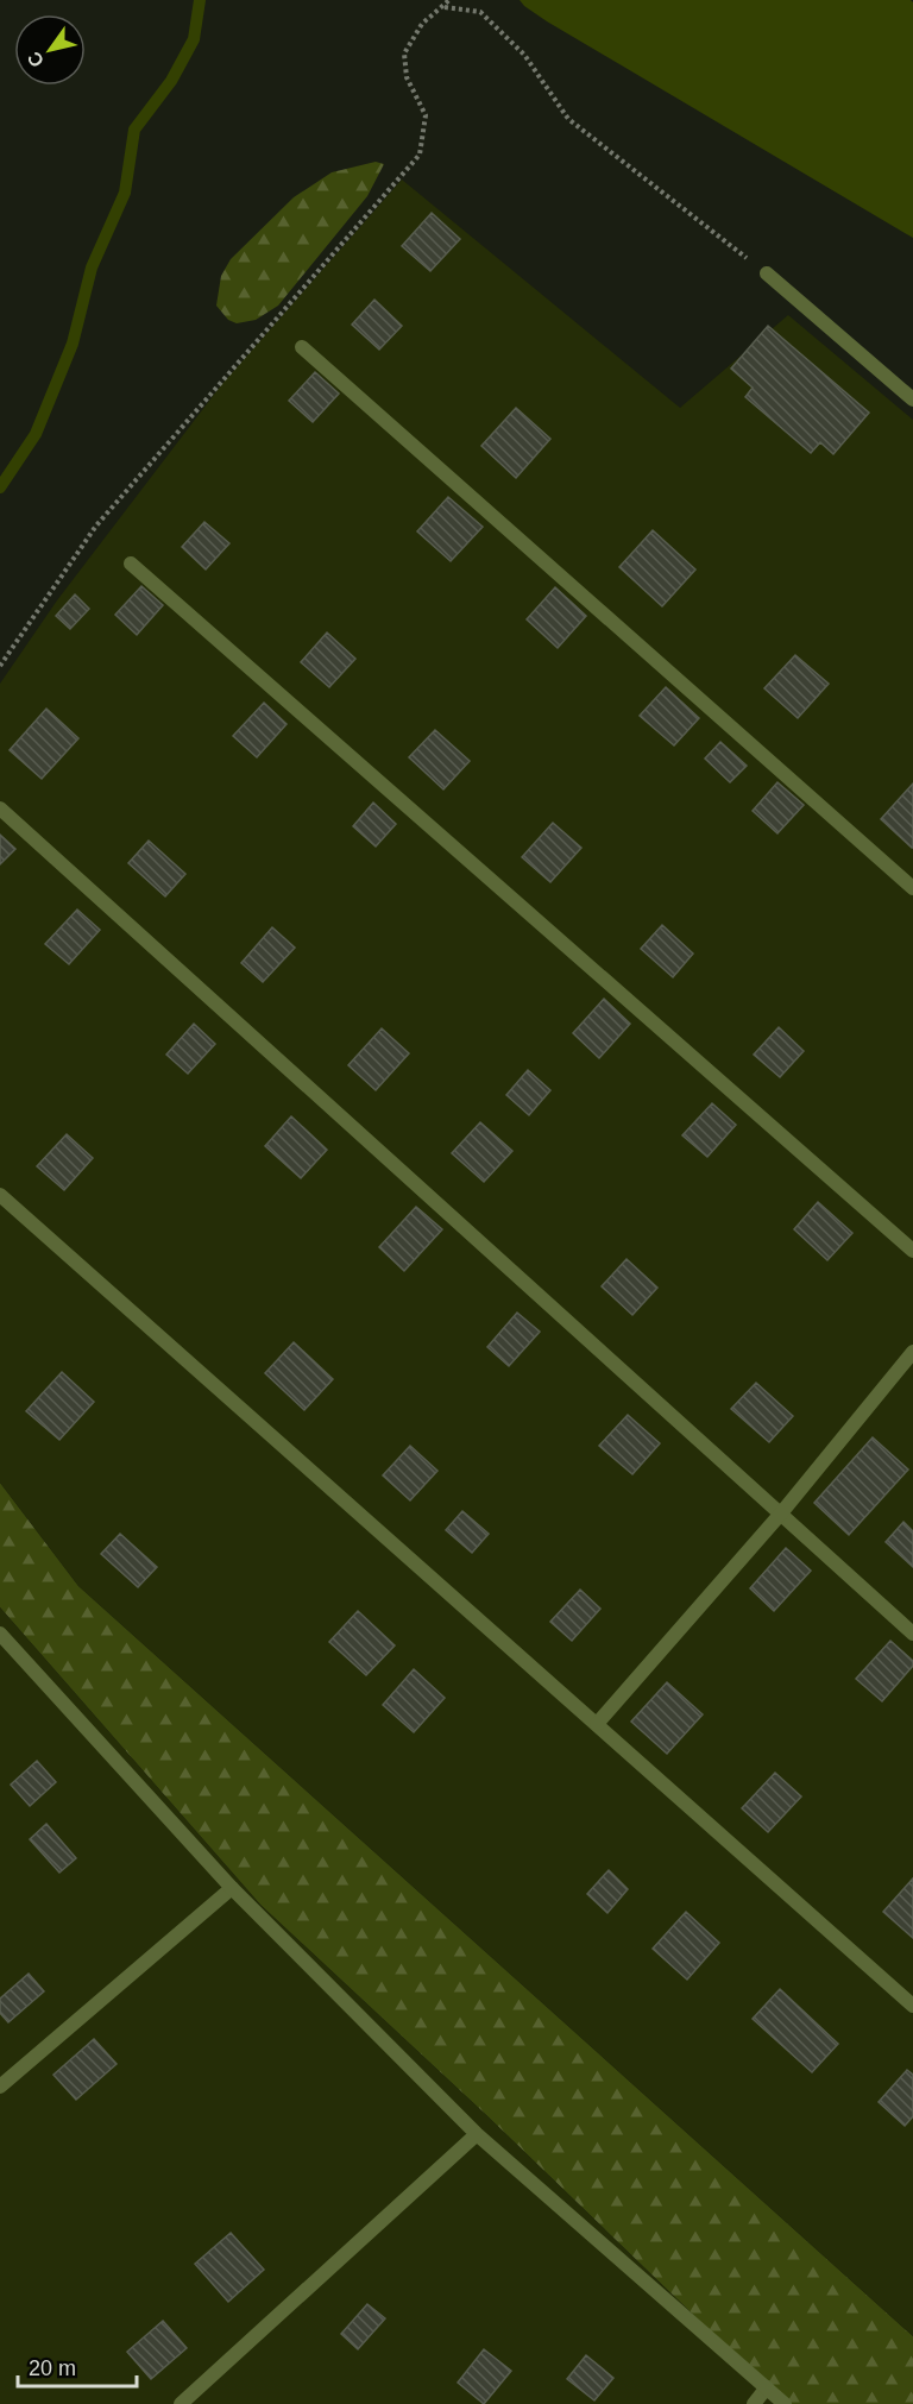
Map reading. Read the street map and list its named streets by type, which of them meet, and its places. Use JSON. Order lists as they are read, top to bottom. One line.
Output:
{"scale_bar":"20 m","north":"bottom left"}
